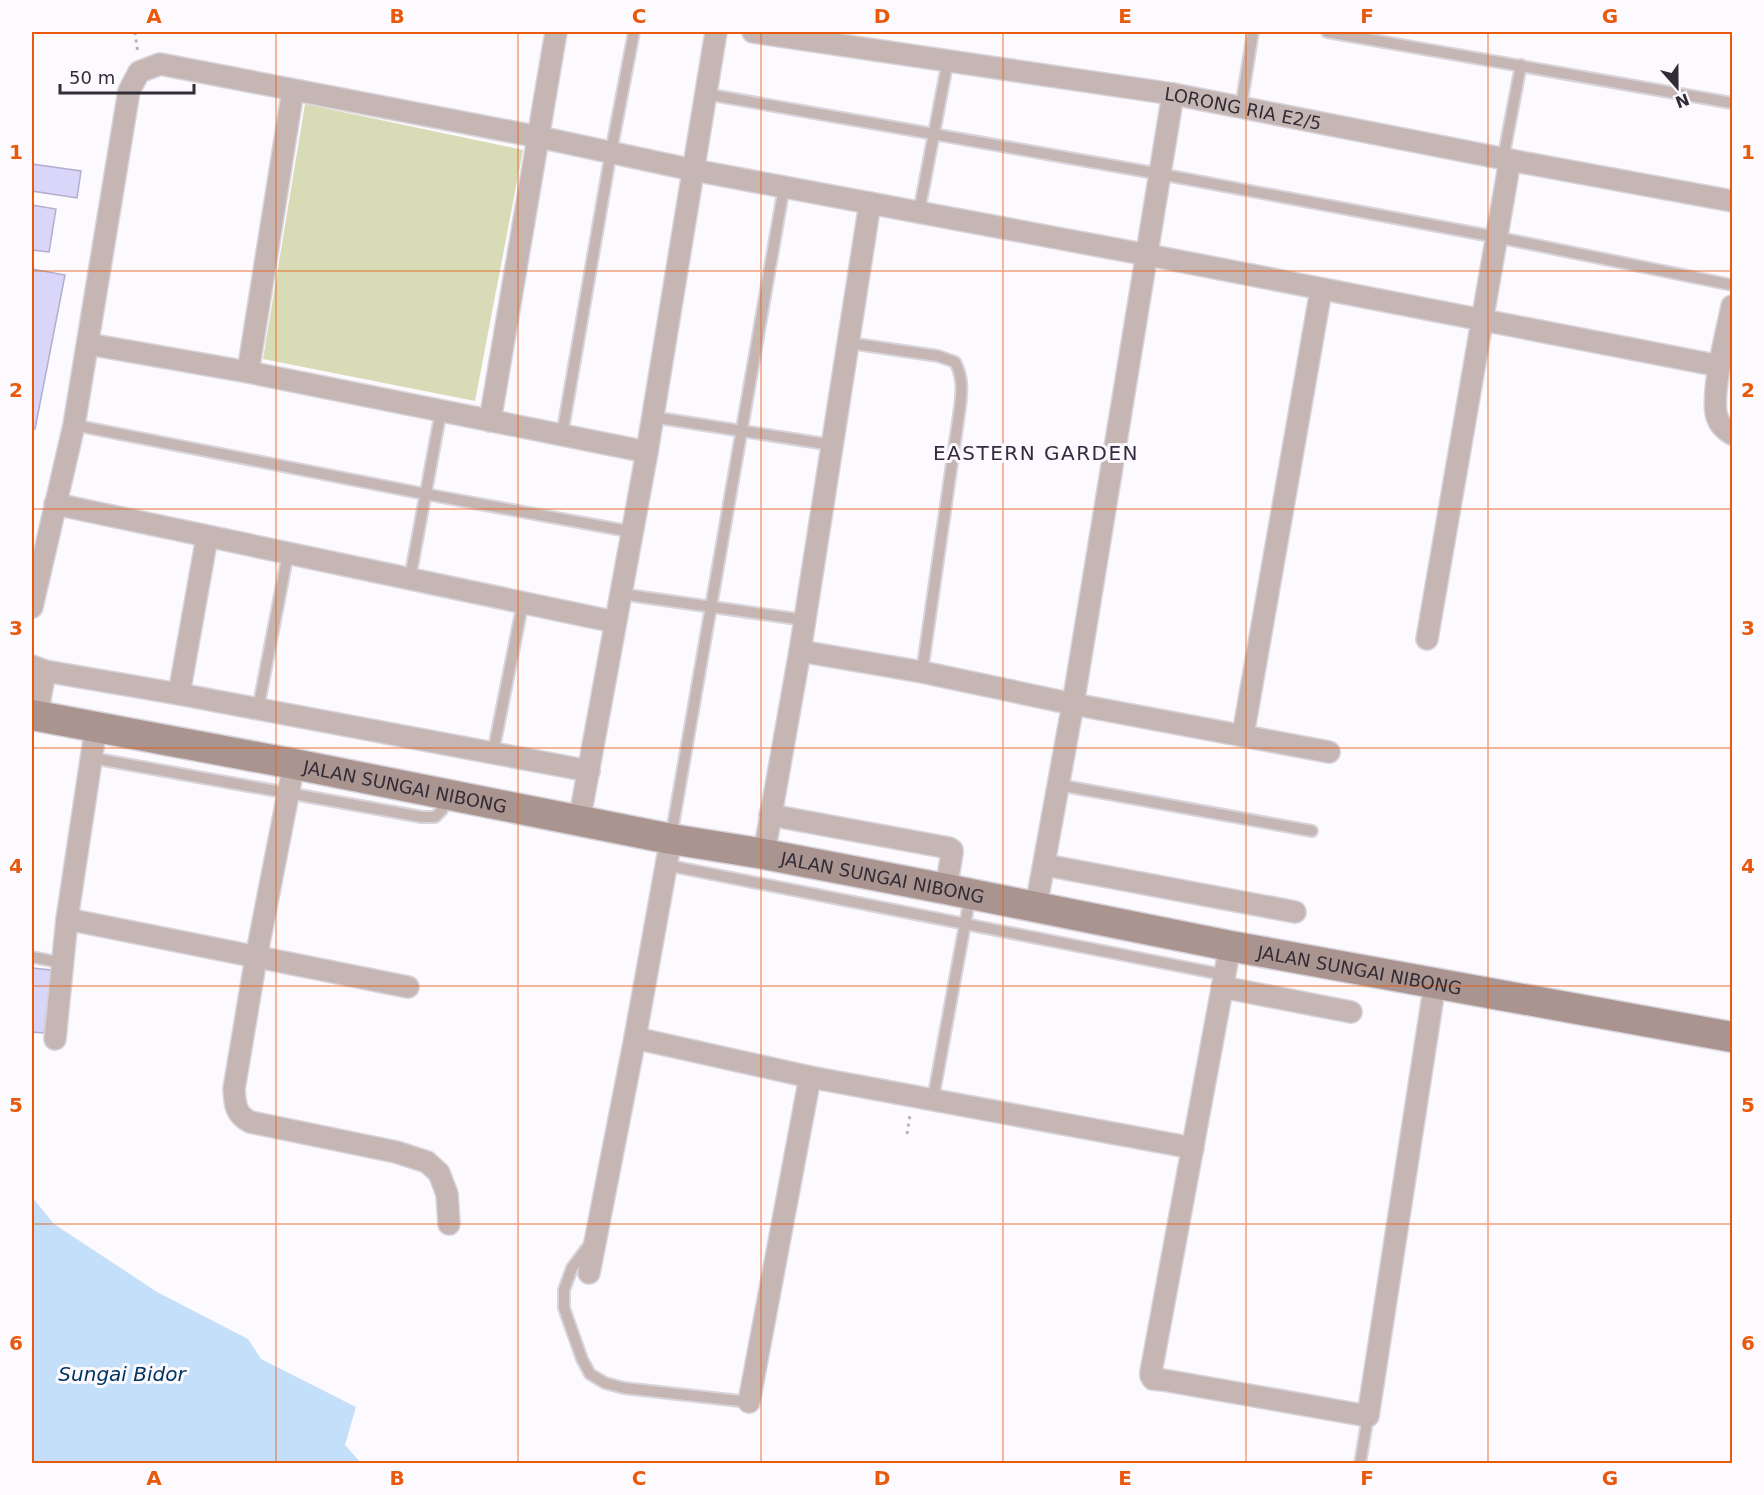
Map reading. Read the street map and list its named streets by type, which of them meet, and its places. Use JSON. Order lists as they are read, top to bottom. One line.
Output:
{"streets":{"street":["LORONG RIA E2/5","JALAN SUNGAI NIBONG"]},"districts":["EASTERN GARDEN"],"water":["Sungai Bidor"],"scale_bar":"50 m","north":"bottom","grid":{"columns":["A","B","C","D","E","F","G"],"rows":["1","2","3","4","5","6"]}}
